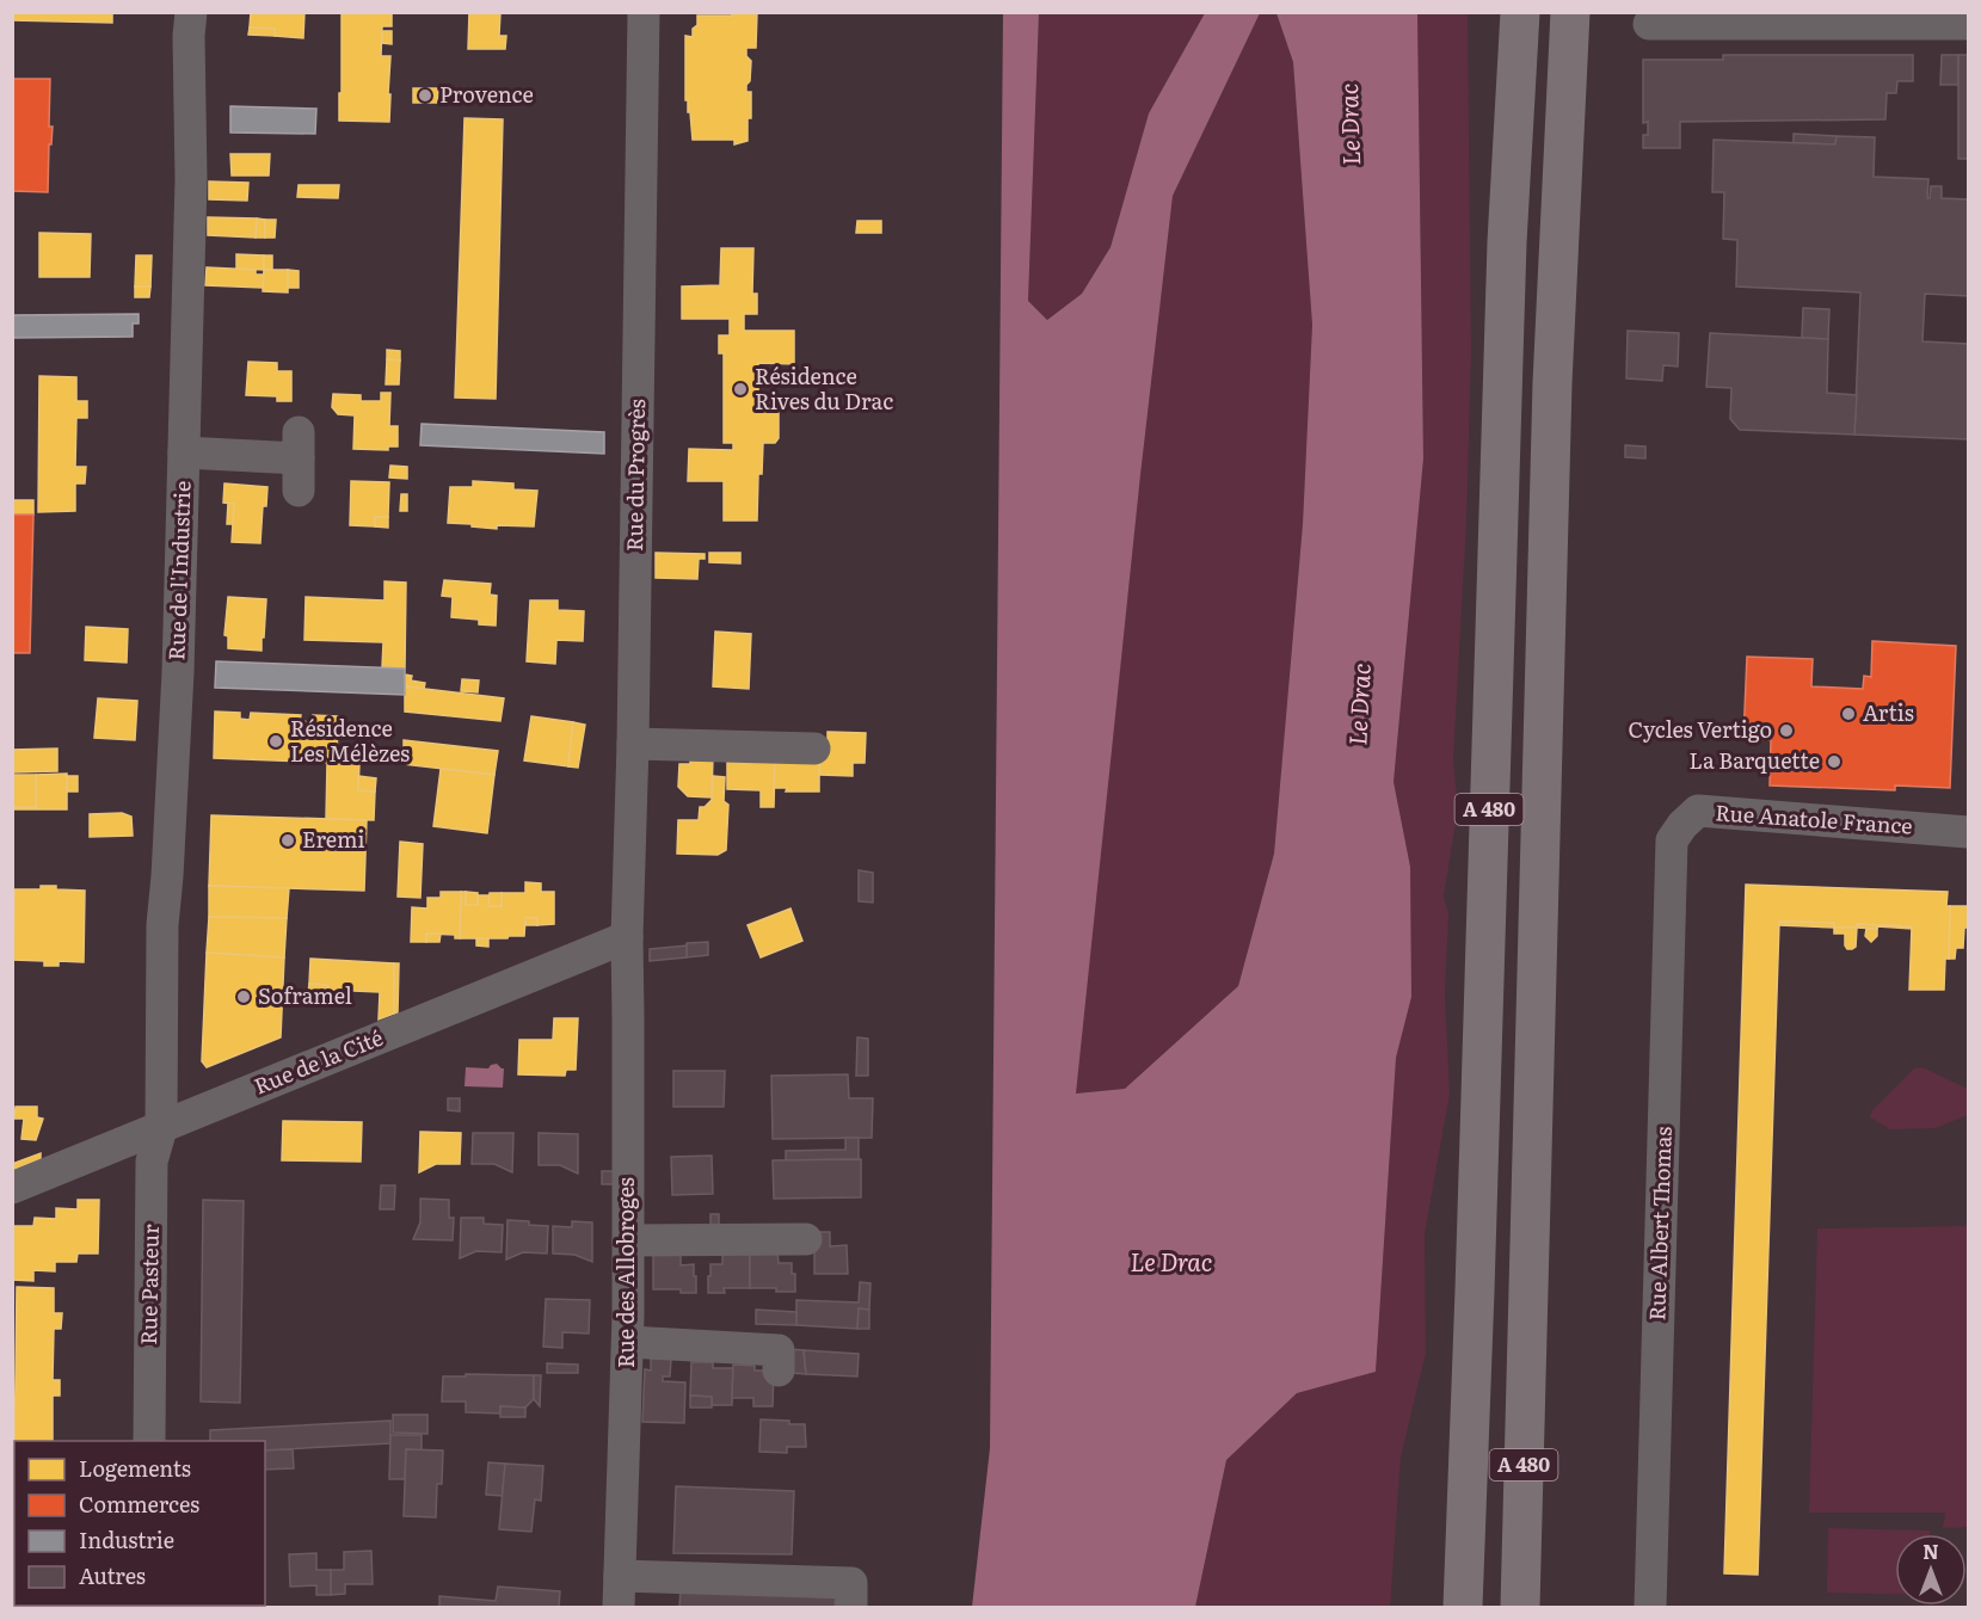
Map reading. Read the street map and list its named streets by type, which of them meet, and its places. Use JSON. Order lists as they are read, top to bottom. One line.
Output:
{"streets":{"highway":["A 480"],"street":["Rue du Progrès","Rue de l'Industrie","Rue Anatole France","Rue de la Cité","Rue Albert Thomas","Rue des Allobroges","Rue Pasteur"]},"crossings":[["Rue du Progrès","Rue de la Cité"],["Rue du Progrès","Rue des Allobroges"],["Rue de l'Industrie","Rue de la Cité"],["Rue de l'Industrie","Rue Pasteur"],["Rue Anatole France","Rue Albert Thomas"],["Rue de la Cité","Rue des Allobroges"],["Rue de la Cité","Rue Pasteur"]],"water":["Le Drac"],"places":["Provence","Résidence Rives du Drac","Artis","Cycles Vertigo","Résidence Les Mélèzes","La Barquette","Eremi","Soframel"],"legend":["Logements","Commerces","Industrie","Autres"],"north":"top"}
